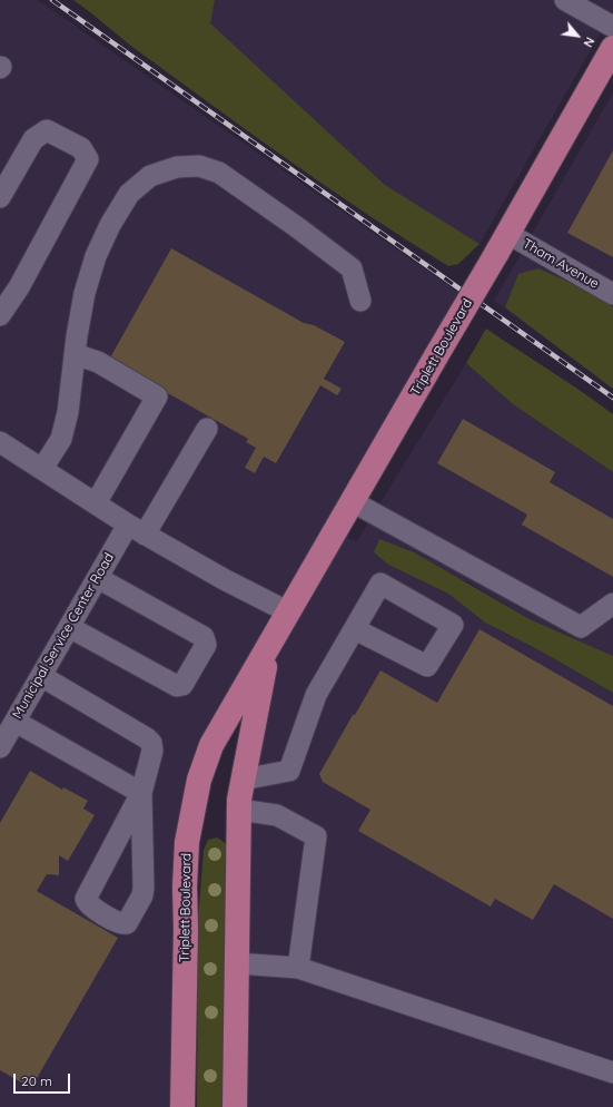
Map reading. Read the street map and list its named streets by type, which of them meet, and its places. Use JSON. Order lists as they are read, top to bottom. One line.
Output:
{"streets":{"main road":["Triplett Boulevard"],"street":["Tham Avenue","Municipal Service Center Road"]},"crossings":[["Tham Avenue","Triplett Boulevard"]],"scale_bar":"20 m","north":"bottom right"}
